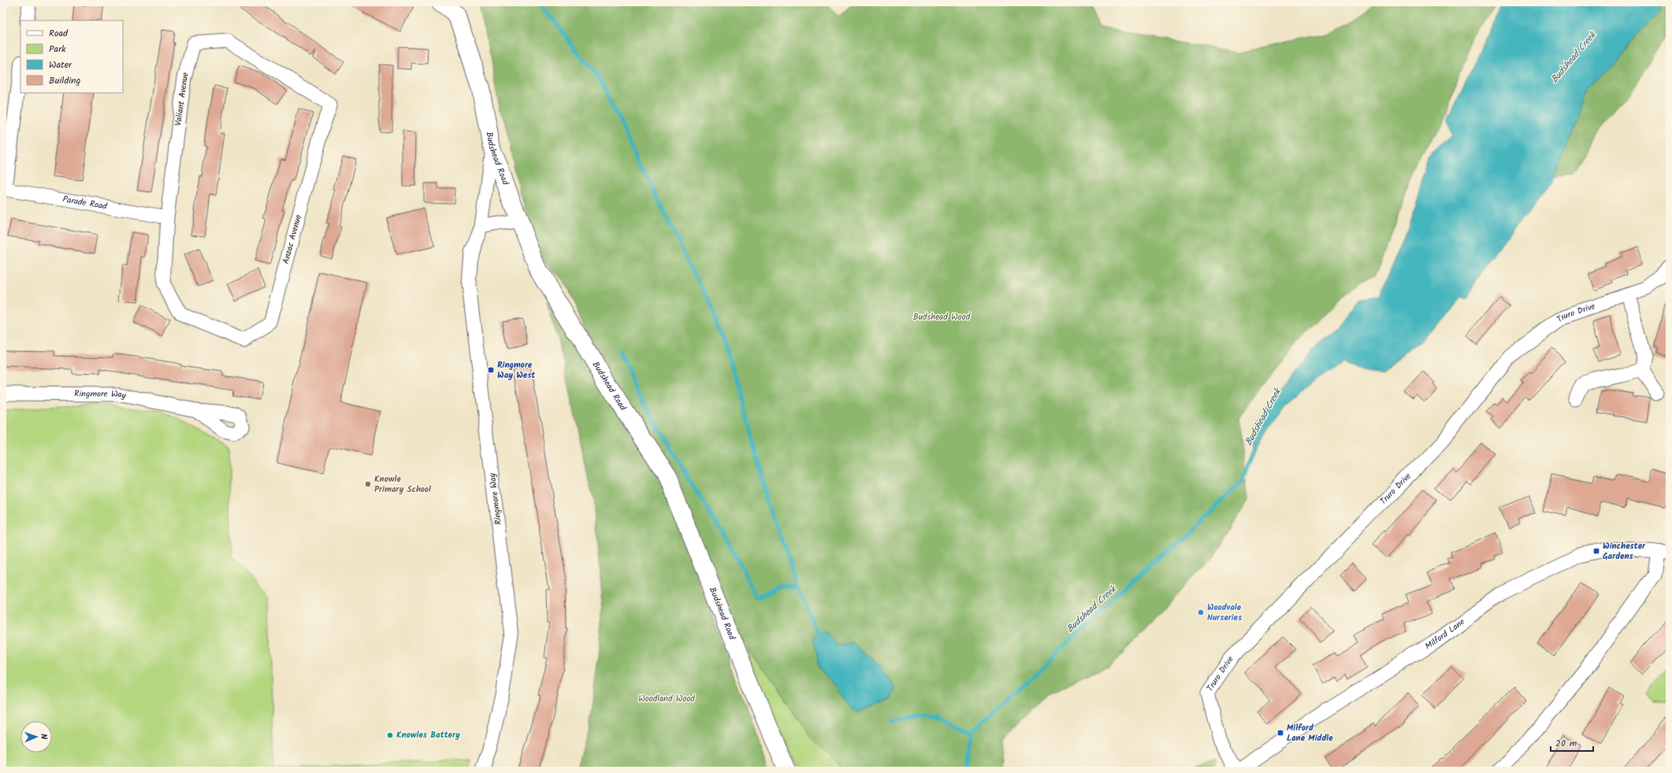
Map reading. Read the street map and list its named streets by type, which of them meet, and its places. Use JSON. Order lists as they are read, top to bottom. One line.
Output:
{"streets":{"street":["Valiant Avenue","Budshead Road","Parade Road","Anzac Avenue","Truro Drive","Ringmore Way","Milford Lane"]},"crossings":[["Valiant Avenue","Parade Road"],["Valiant Avenue","Anzac Avenue"],["Budshead Road","Ringmore Way"],["Parade Road","Anzac Avenue"]],"water":["Budshead Creek"],"parks":["Budshead Wood","Woodland Wood"],"places":{"transit":["Ringmore Way West","Winchester Gardens","Milford Lane Middle"],"other":["Knowle Primary School","Woodvale Nurseries","Knowles Battery"]},"legend":["Road","Park","Water","Building"],"scale_bar":"20 m","north":"right"}
